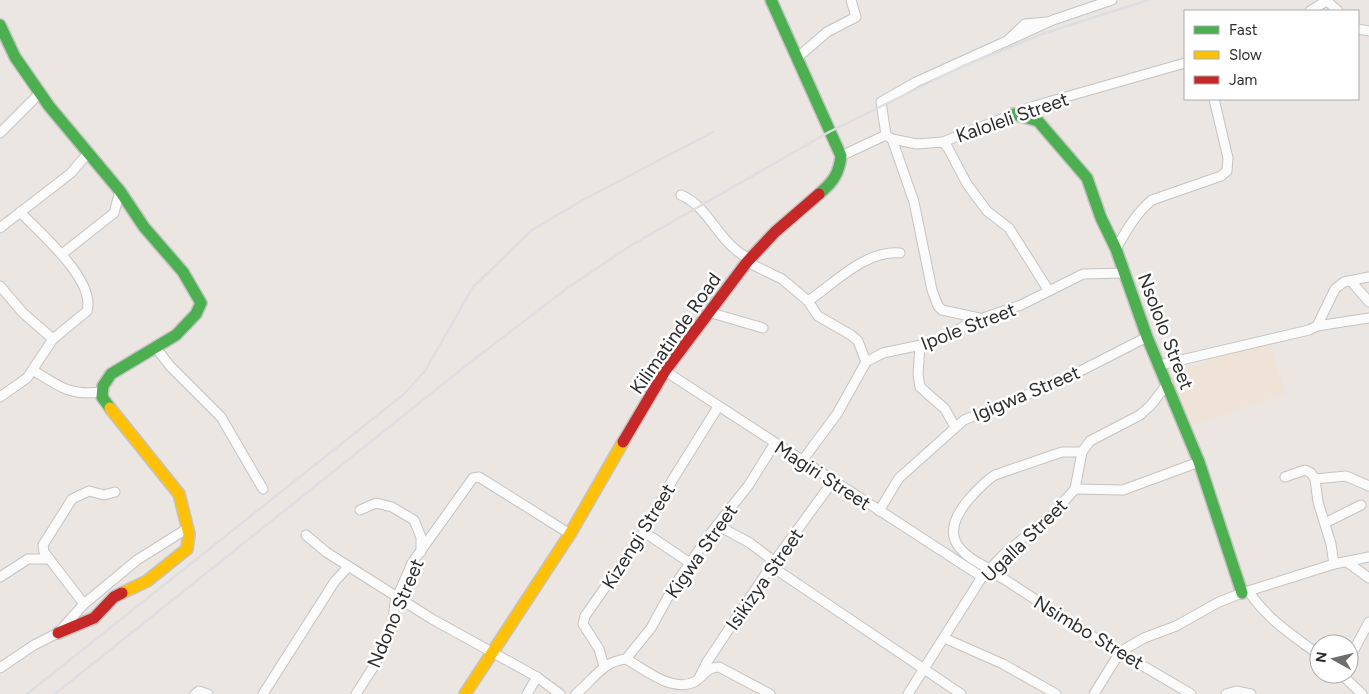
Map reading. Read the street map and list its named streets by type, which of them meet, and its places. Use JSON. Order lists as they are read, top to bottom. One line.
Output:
{"streets":{"street":["Kaloleli Street","Ipole Street","Nsololo Street","Kilimatinde Road","Igigwa Street","Magiri Street","Kizengi Street","Ugalla Street","Kigwa Street","Isikizya Street","Ndono Street","Nsimbo Street"]},"crossings":[["Kaloleli Street","Nsololo Street"],["Ipole Street","Nsololo Street"],["Nsololo Street","Igigwa Street"],["Kilimatinde Road","Magiri Street"],["Kilimatinde Road","Ndono Street"],["Igigwa Street","Magiri Street"],["Magiri Street","Kizengi Street"],["Magiri Street","Ugalla Street"],["Magiri Street","Kigwa Street"],["Magiri Street","Isikizya Street"],["Magiri Street","Nsimbo Street"],["Ugalla Street","Nsimbo Street"]],"legend":["Fast","Slow","Jam"],"north":"left"}
